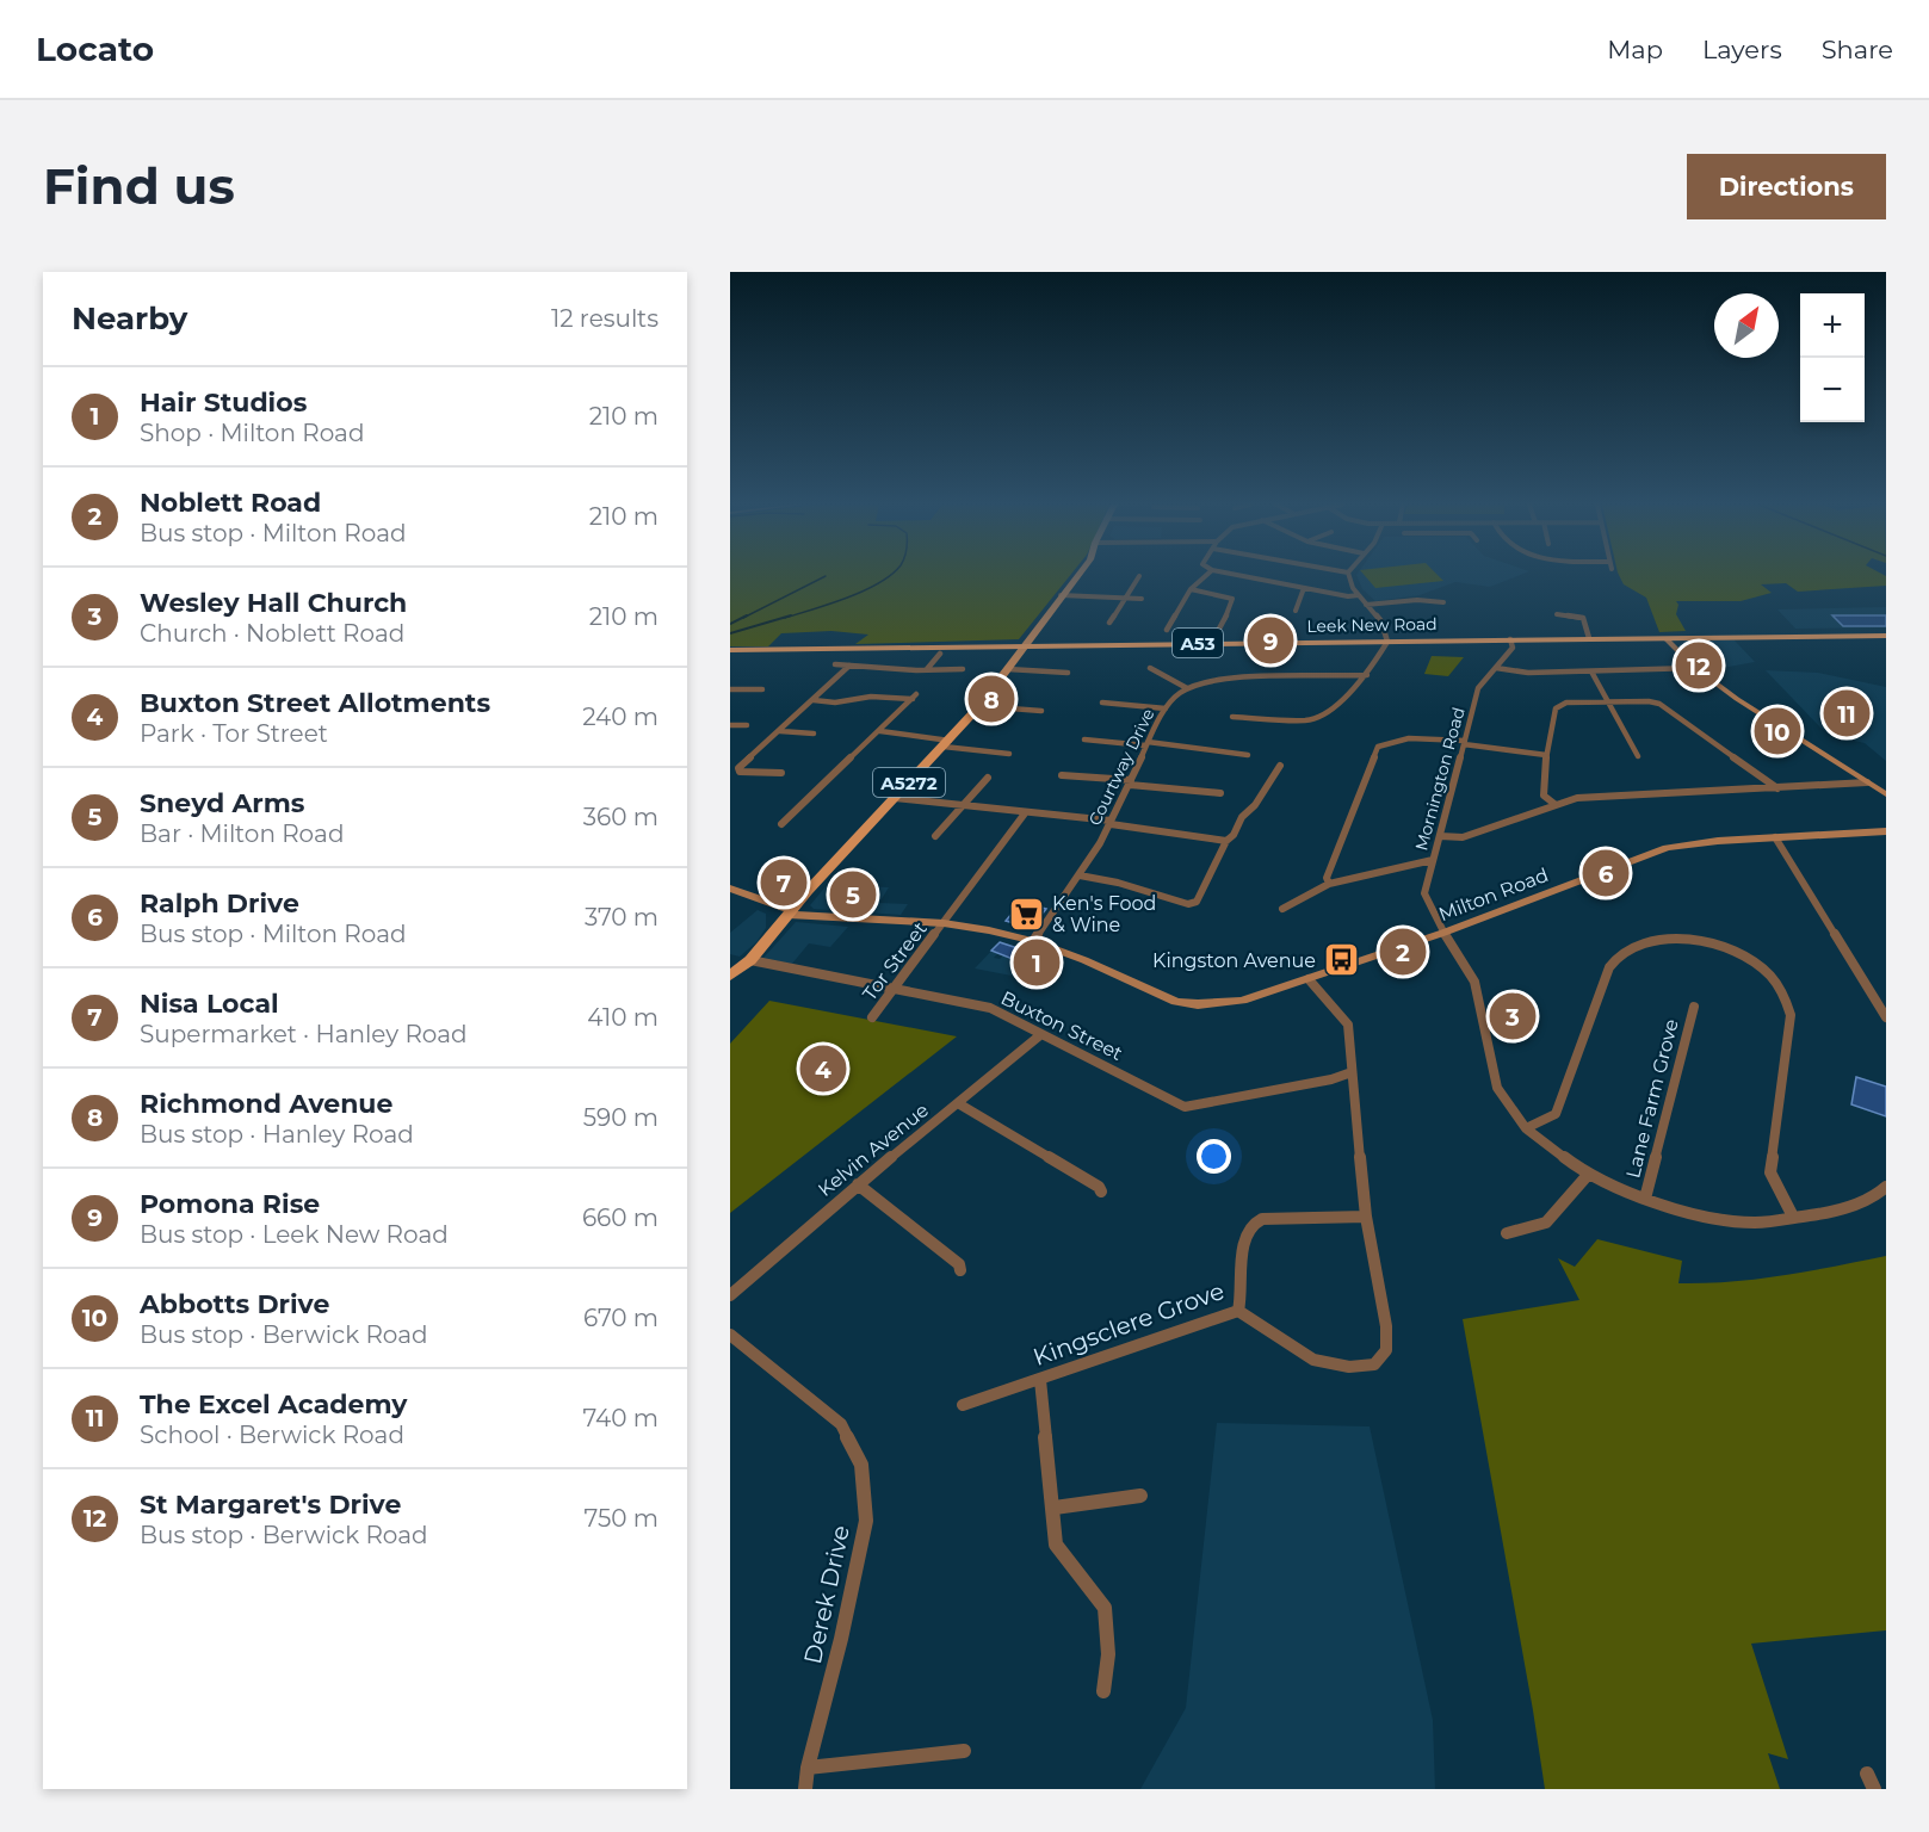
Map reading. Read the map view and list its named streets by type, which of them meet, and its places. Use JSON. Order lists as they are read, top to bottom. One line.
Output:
{"streets":{"highway":["Leek New Road","A53"],"main road":["A5272"],"street":["Courtway Drive","Mornington Road","Milton Road","Tor Street","Buxton Street","Lane Farm Grove","Kelvin Avenue","Kingsclere Grove","Derek Drive"]},"crossings":[["Leek New Road","Mornington Road"],["Courtway Drive","Milton Road"],["Mornington Road","Milton Road"],["Mornington Road","Lane Farm Grove"],["A5272","Milton Road"],["A5272","Buxton Street"],["Milton Road","Tor Street"],["Tor Street","Buxton Street"],["Buxton Street","Kelvin Avenue"]],"places":{"supermarket":["Ken's Food & Wine"],"bus stop":["Kingston Avenue"]},"north":"top right","page":{"header":"Locato","nav":["Map","Layers","Share"],"buttons":"Directions","title":"Find us","heading":["Nearby","12 results"],"map_buttons":["+","−"],"list":[{"mark":"1","name":"Hair Studios","note":"Shop · Milton Road","value":"210 m"},{"mark":"2","name":"Noblett Road","note":"Bus stop · Milton Road","value":"210 m"},{"mark":"3","name":"Wesley Hall Church","note":"Church · Noblett Road","value":"210 m"},{"mark":"4","name":"Buxton Street Allotments","note":"Park · Tor Street","value":"240 m"},{"mark":"5","name":"Sneyd Arms","note":"Bar · Milton Road","value":"360 m"},{"mark":"6","name":"Ralph Drive","note":"Bus stop · Milton Road","value":"370 m"},{"mark":"7","name":"Nisa Local","note":"Supermarket · Hanley Road","value":"410 m"},{"mark":"8","name":"Richmond Avenue","note":"Bus stop · Hanley Road","value":"590 m"},{"mark":"9","name":"Pomona Rise","note":"Bus stop · Leek New Road","value":"660 m"},{"mark":"10","name":"Abbotts Drive","note":"Bus stop · Berwick Road","value":"670 m"},{"mark":"11","name":"The Excel Academy","note":"School · Berwick Road","value":"740 m"},{"mark":"12","name":"St Margaret's Drive","note":"Bus stop · Berwick Road","value":"750 m"}],"pins":["9","12","8","11","10","6","7","5","2","1","3","4"]}}
